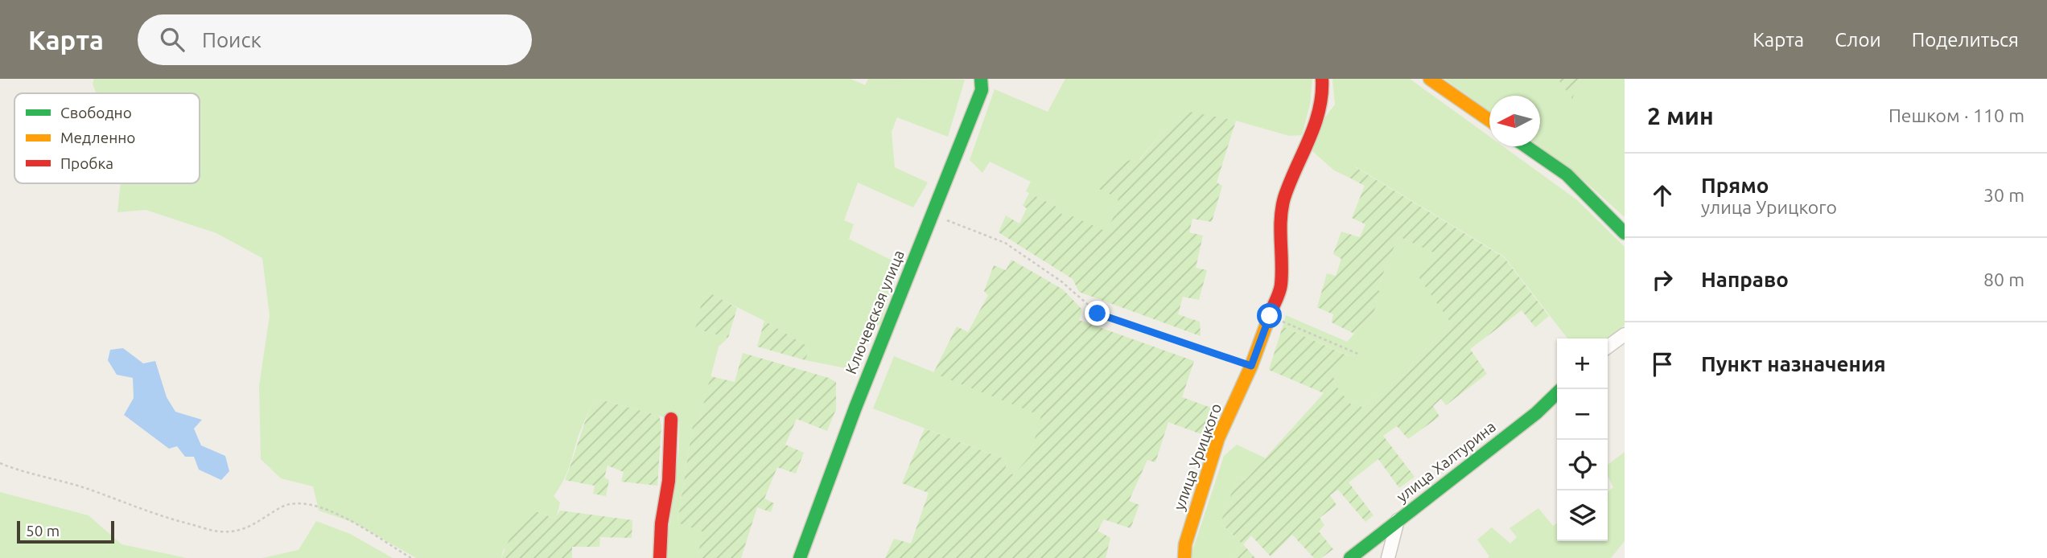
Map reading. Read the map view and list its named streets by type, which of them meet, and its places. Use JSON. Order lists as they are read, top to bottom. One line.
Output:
{"streets":{"street":["Ключевская улица","улица Урицкого","улица Халтурина"]},"legend":["Свободно","Медленно","Пробка"],"scale_bar":"50 m","north":"left","page":{"header":"Карта","search":"Поиск","nav":["Карта","Слои","Поделиться"],"heading":["2 мин","Пешком · 110 m"],"list":[["Прямо","улица Урицкого","30 m"],["Направо","80 m"],"Пункт назначения"],"map_buttons":["+","−"],"scale":"50 m"}}
